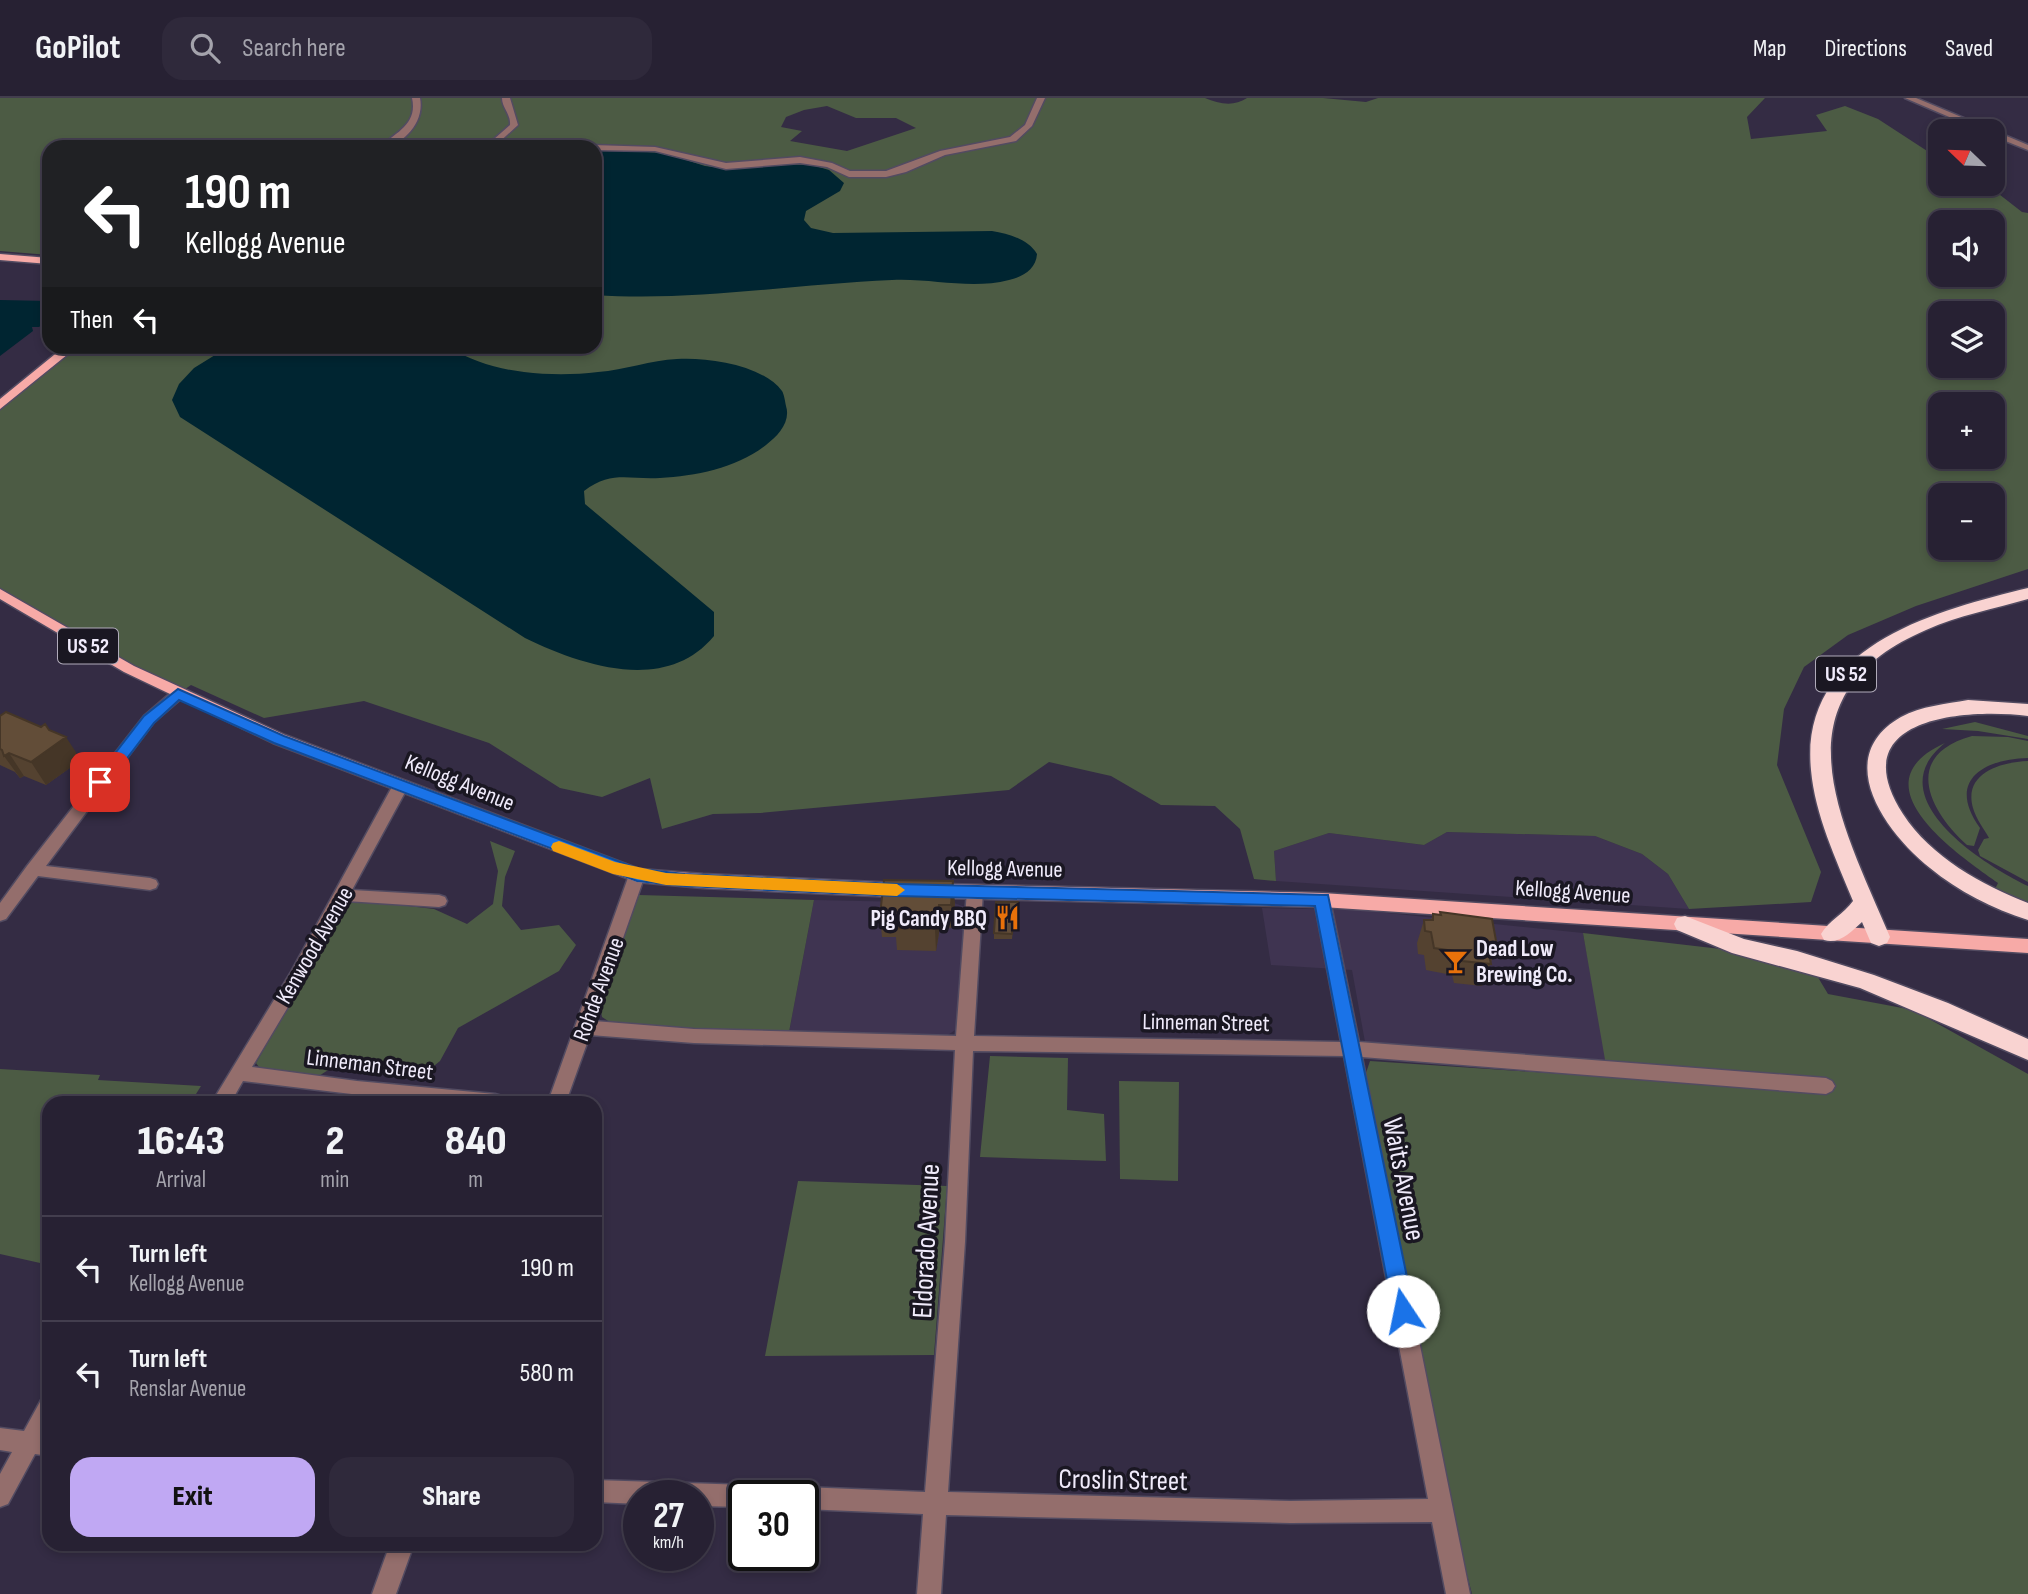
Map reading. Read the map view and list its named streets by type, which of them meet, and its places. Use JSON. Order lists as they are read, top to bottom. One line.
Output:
{"streets":{"highway":["US 52"],"main road":["Kellogg Avenue"],"street":["Kenwood Avenue","Rohde Avenue","Linneman Street","Waits Avenue","Eldorado Avenue","Croslin Street"]},"crossings":[["US 52","Kellogg Avenue"],["Kellogg Avenue","Kenwood Avenue"],["Kellogg Avenue","Rohde Avenue"],["Kellogg Avenue","Waits Avenue"],["Kellogg Avenue","Eldorado Avenue"],["Kenwood Avenue","Linneman Street"],["Rohde Avenue","Linneman Street"],["Linneman Street","Waits Avenue"],["Linneman Street","Eldorado Avenue"],["Waits Avenue","Croslin Street"],["Eldorado Avenue","Croslin Street"]],"places":{"restaurant":["Pig Candy BBQ"],"bar":["Dead Low Brewing Co."]},"north":"top left","page":{"header":"GoPilot","search":"Search here","nav":["Map","Directions","Saved"],"map_buttons":["+","−"],"turn":["190 m","Kellogg Avenue"],"then":"Then","eta":["16:43","Arrival","2","min","840","m"],"list":[{"name":"Turn left","note":"Kellogg Avenue","value":"190 m"},{"name":"Turn left","note":"Renslar Avenue","value":"580 m"}],"buttons":["Exit","Share"],"speed":"27 km/h","limit":"30"}}
